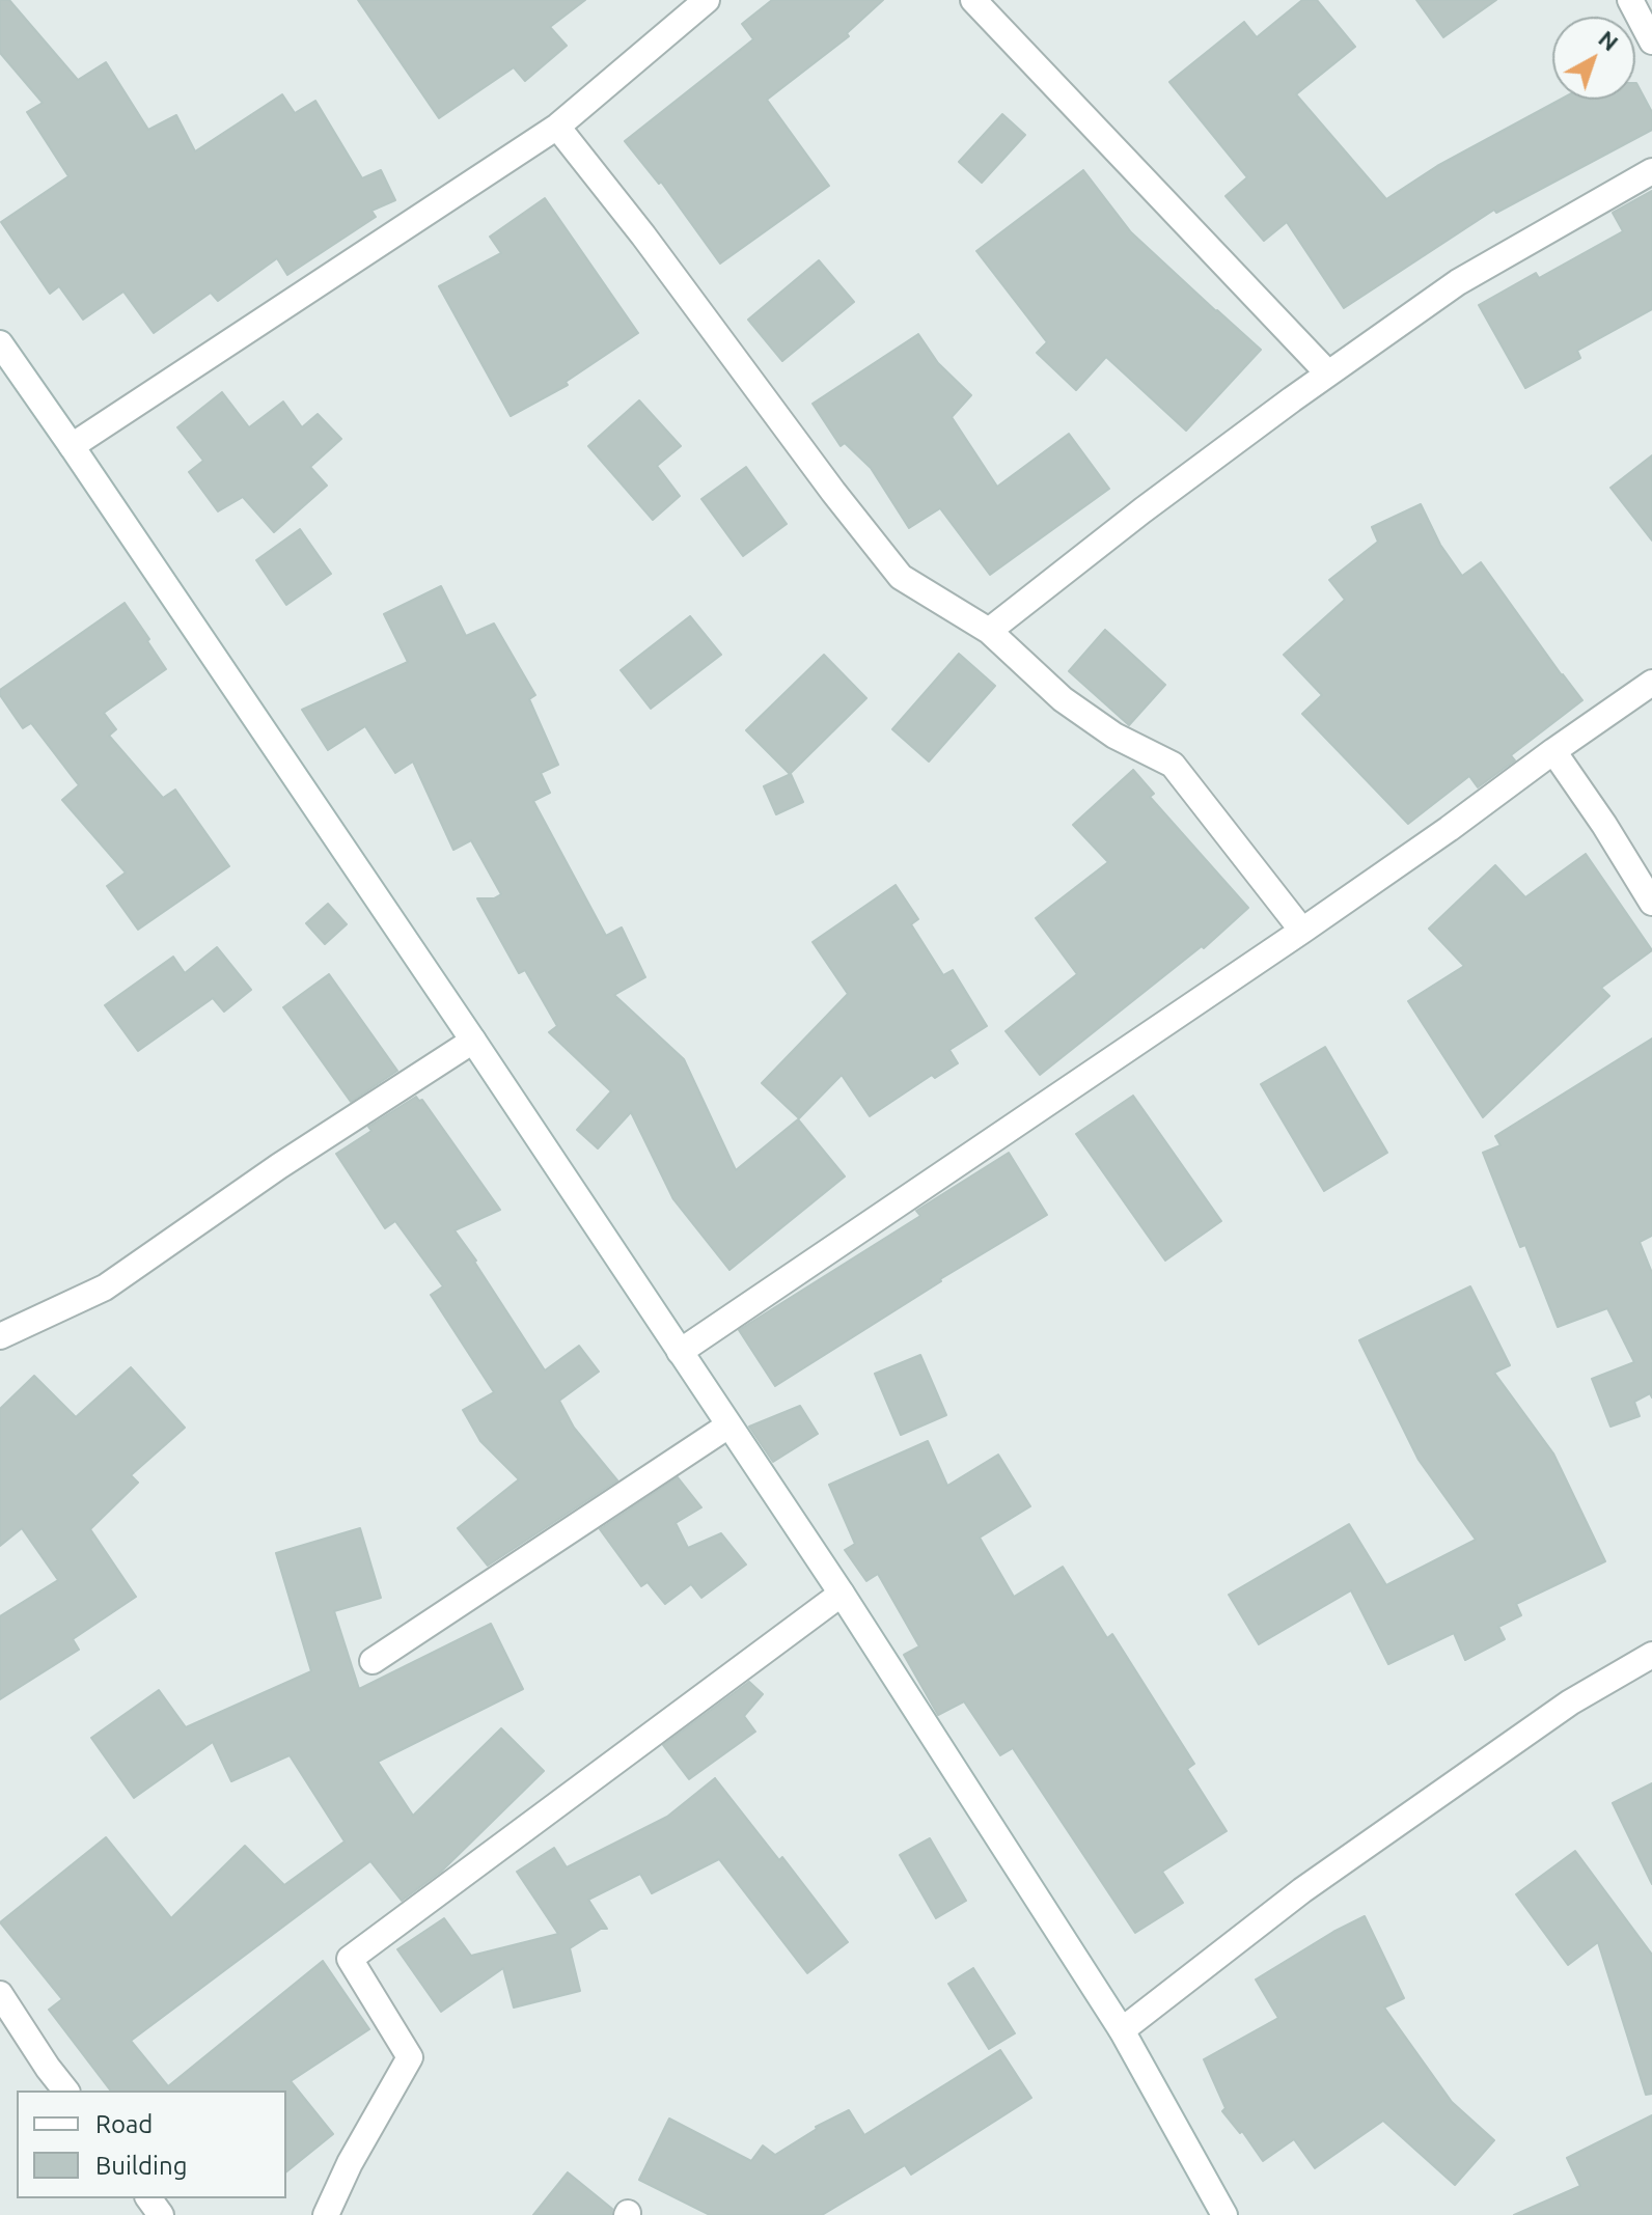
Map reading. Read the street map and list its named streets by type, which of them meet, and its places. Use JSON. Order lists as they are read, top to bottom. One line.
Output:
{"legend":["Road","Building"],"north":"top right"}
